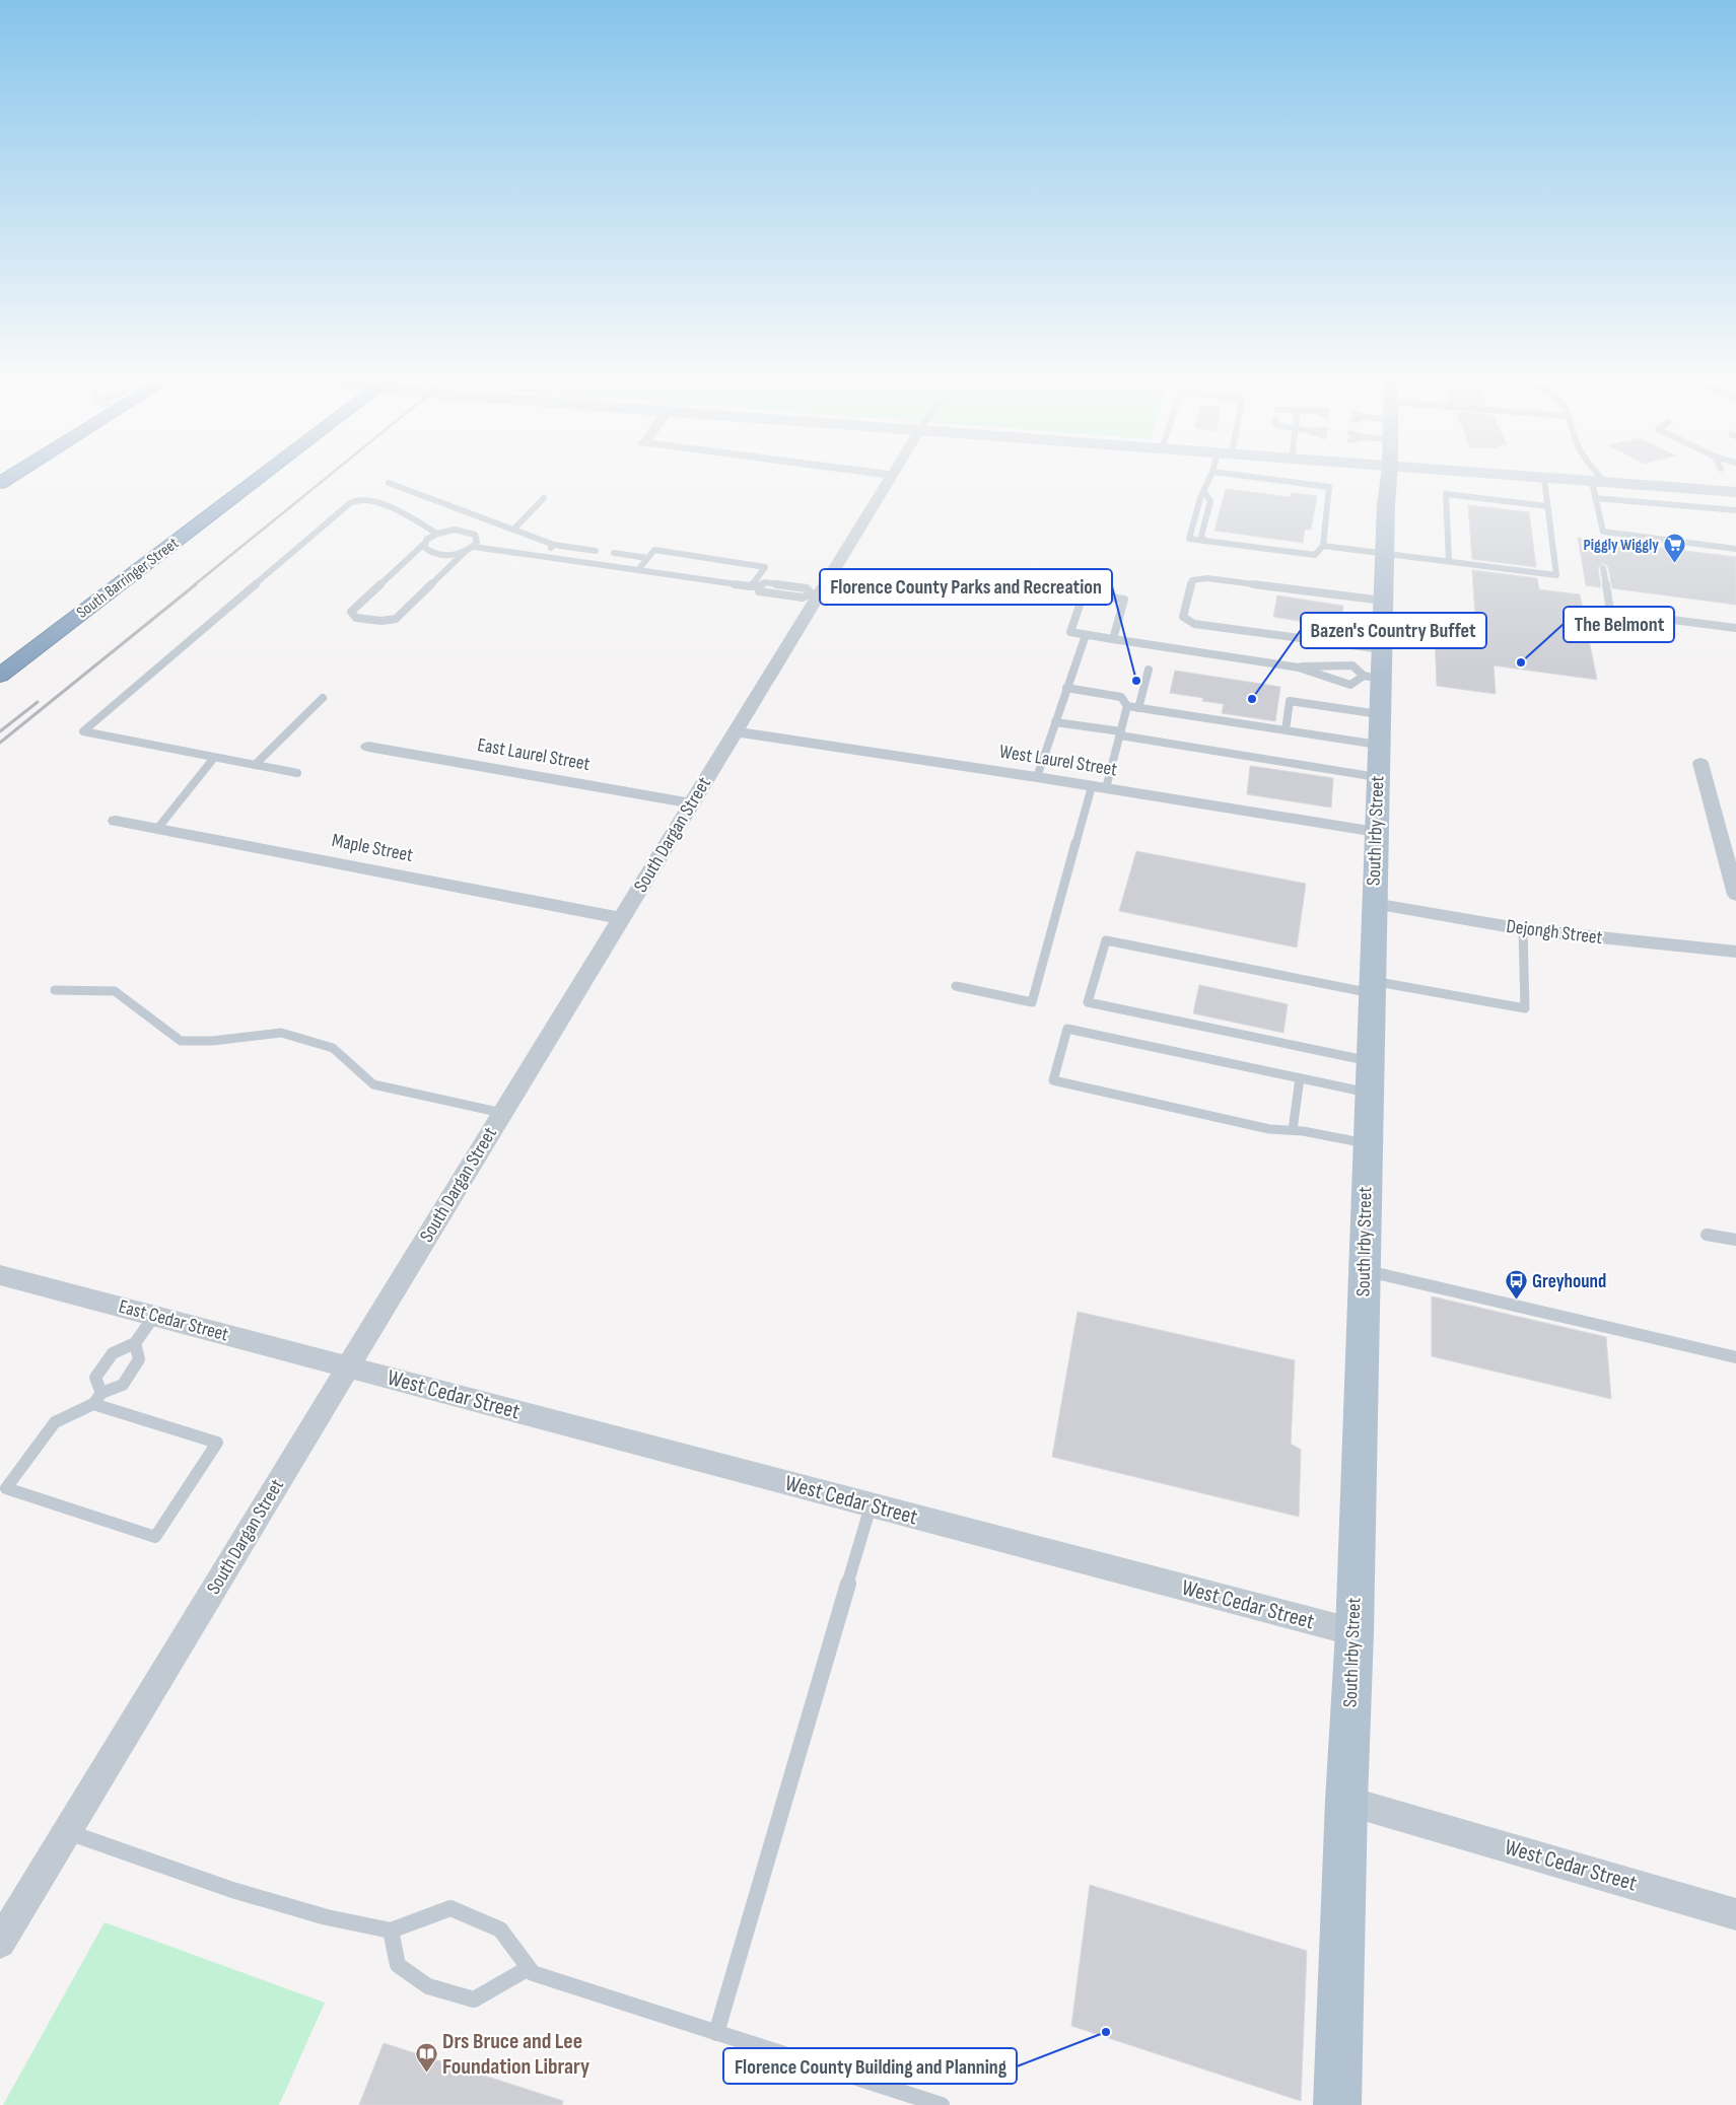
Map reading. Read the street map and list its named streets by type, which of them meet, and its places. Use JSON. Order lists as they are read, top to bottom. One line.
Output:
{"streets":{"highway":["South Barringer Street"],"main road":["South Irby Street"],"street":["East Laurel Street","West Laurel Street","South Dargan Street","Maple Street","Dejongh Street","East Cedar Street","West Cedar Street"]},"crossings":[["East Laurel Street","South Dargan Street"],["West Laurel Street","South Irby Street"],["West Laurel Street","South Dargan Street"],["South Irby Street","Dejongh Street"],["South Irby Street","West Cedar Street"],["South Dargan Street","Maple Street"],["South Dargan Street","East Cedar Street"],["South Dargan Street","West Cedar Street"],["East Cedar Street","West Cedar Street"]],"places":{"supermarket":["Piggly Wiggly"],"other":["The Belmont","Florence County Parks and Recreation","Bazen's Country Buffet","Florence County Building and Planning"],"bus stop":["Greyhound"],"library":["Drs Bruce and Lee Foundation Library"]}}
